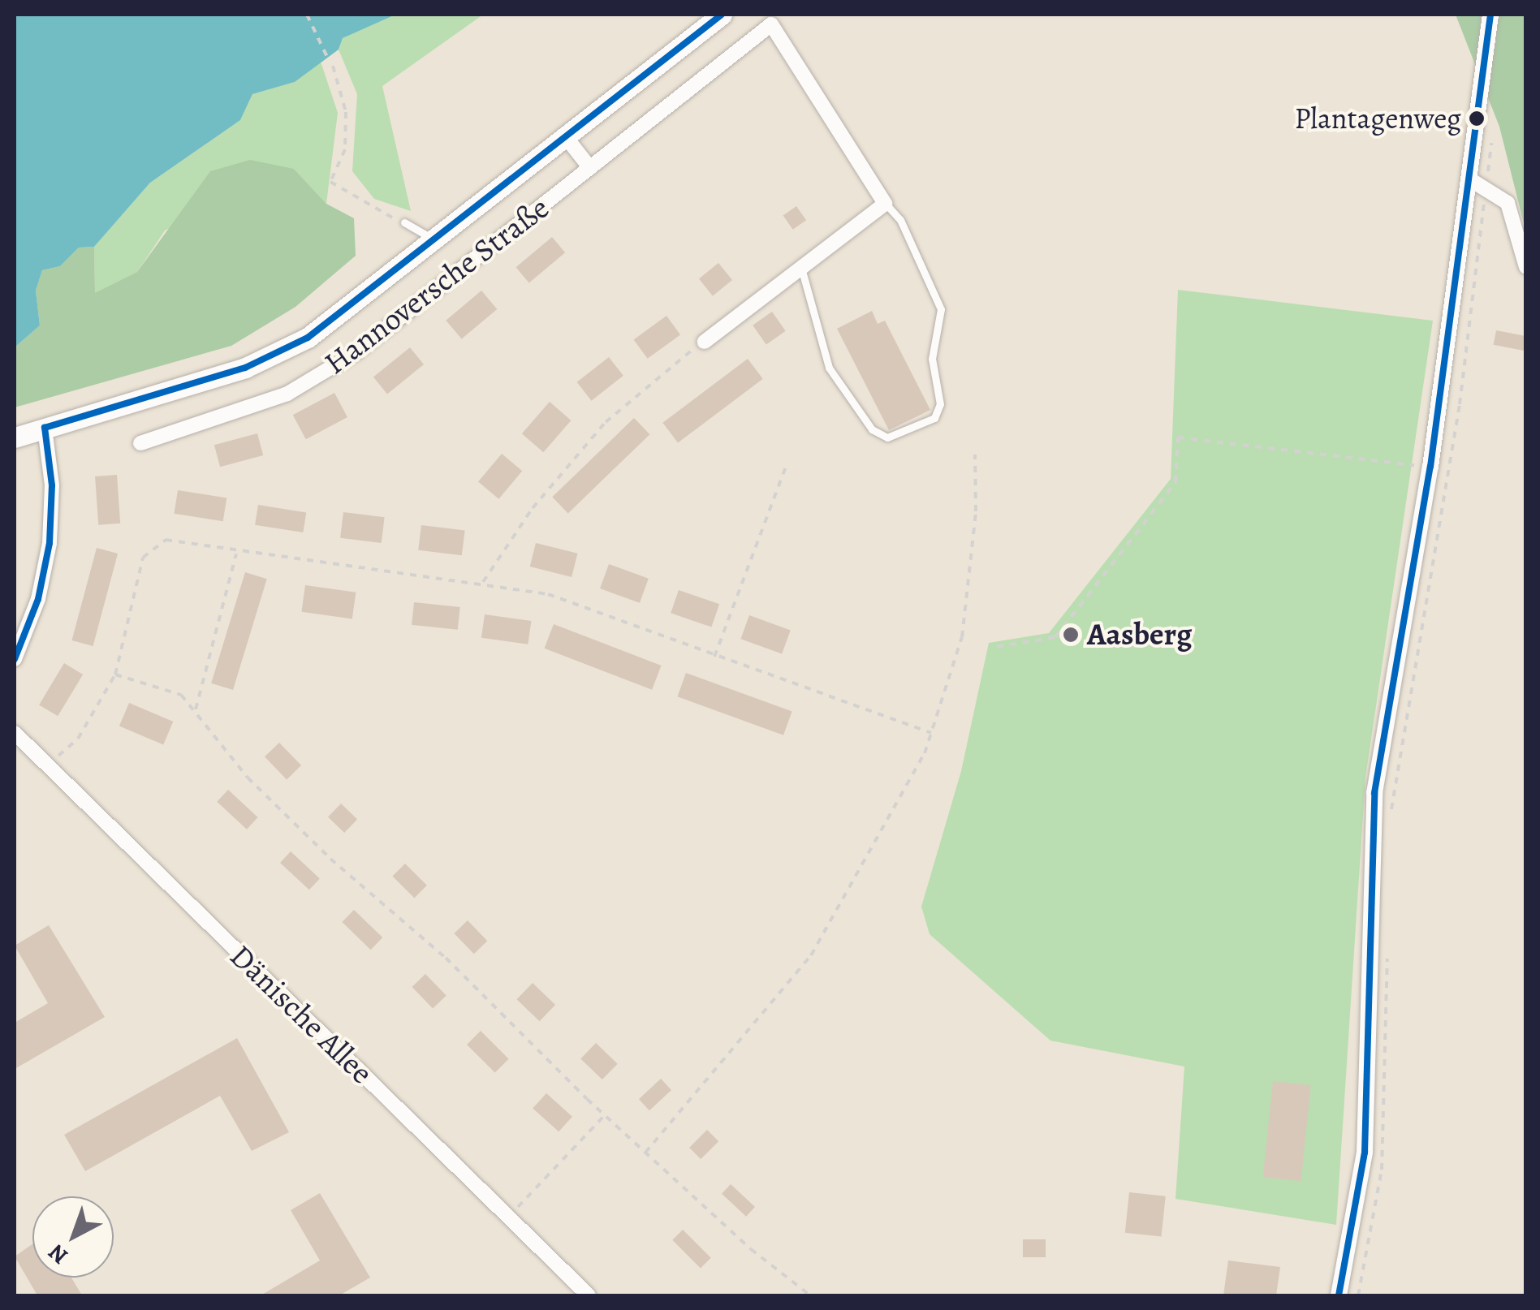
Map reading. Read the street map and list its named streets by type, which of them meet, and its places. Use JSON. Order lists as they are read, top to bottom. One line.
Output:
{"streets":{"street":["Hannoversche Straße","Dänische Allee"]},"places":["Plantagenweg","Aasberg"],"north":"bottom left"}
